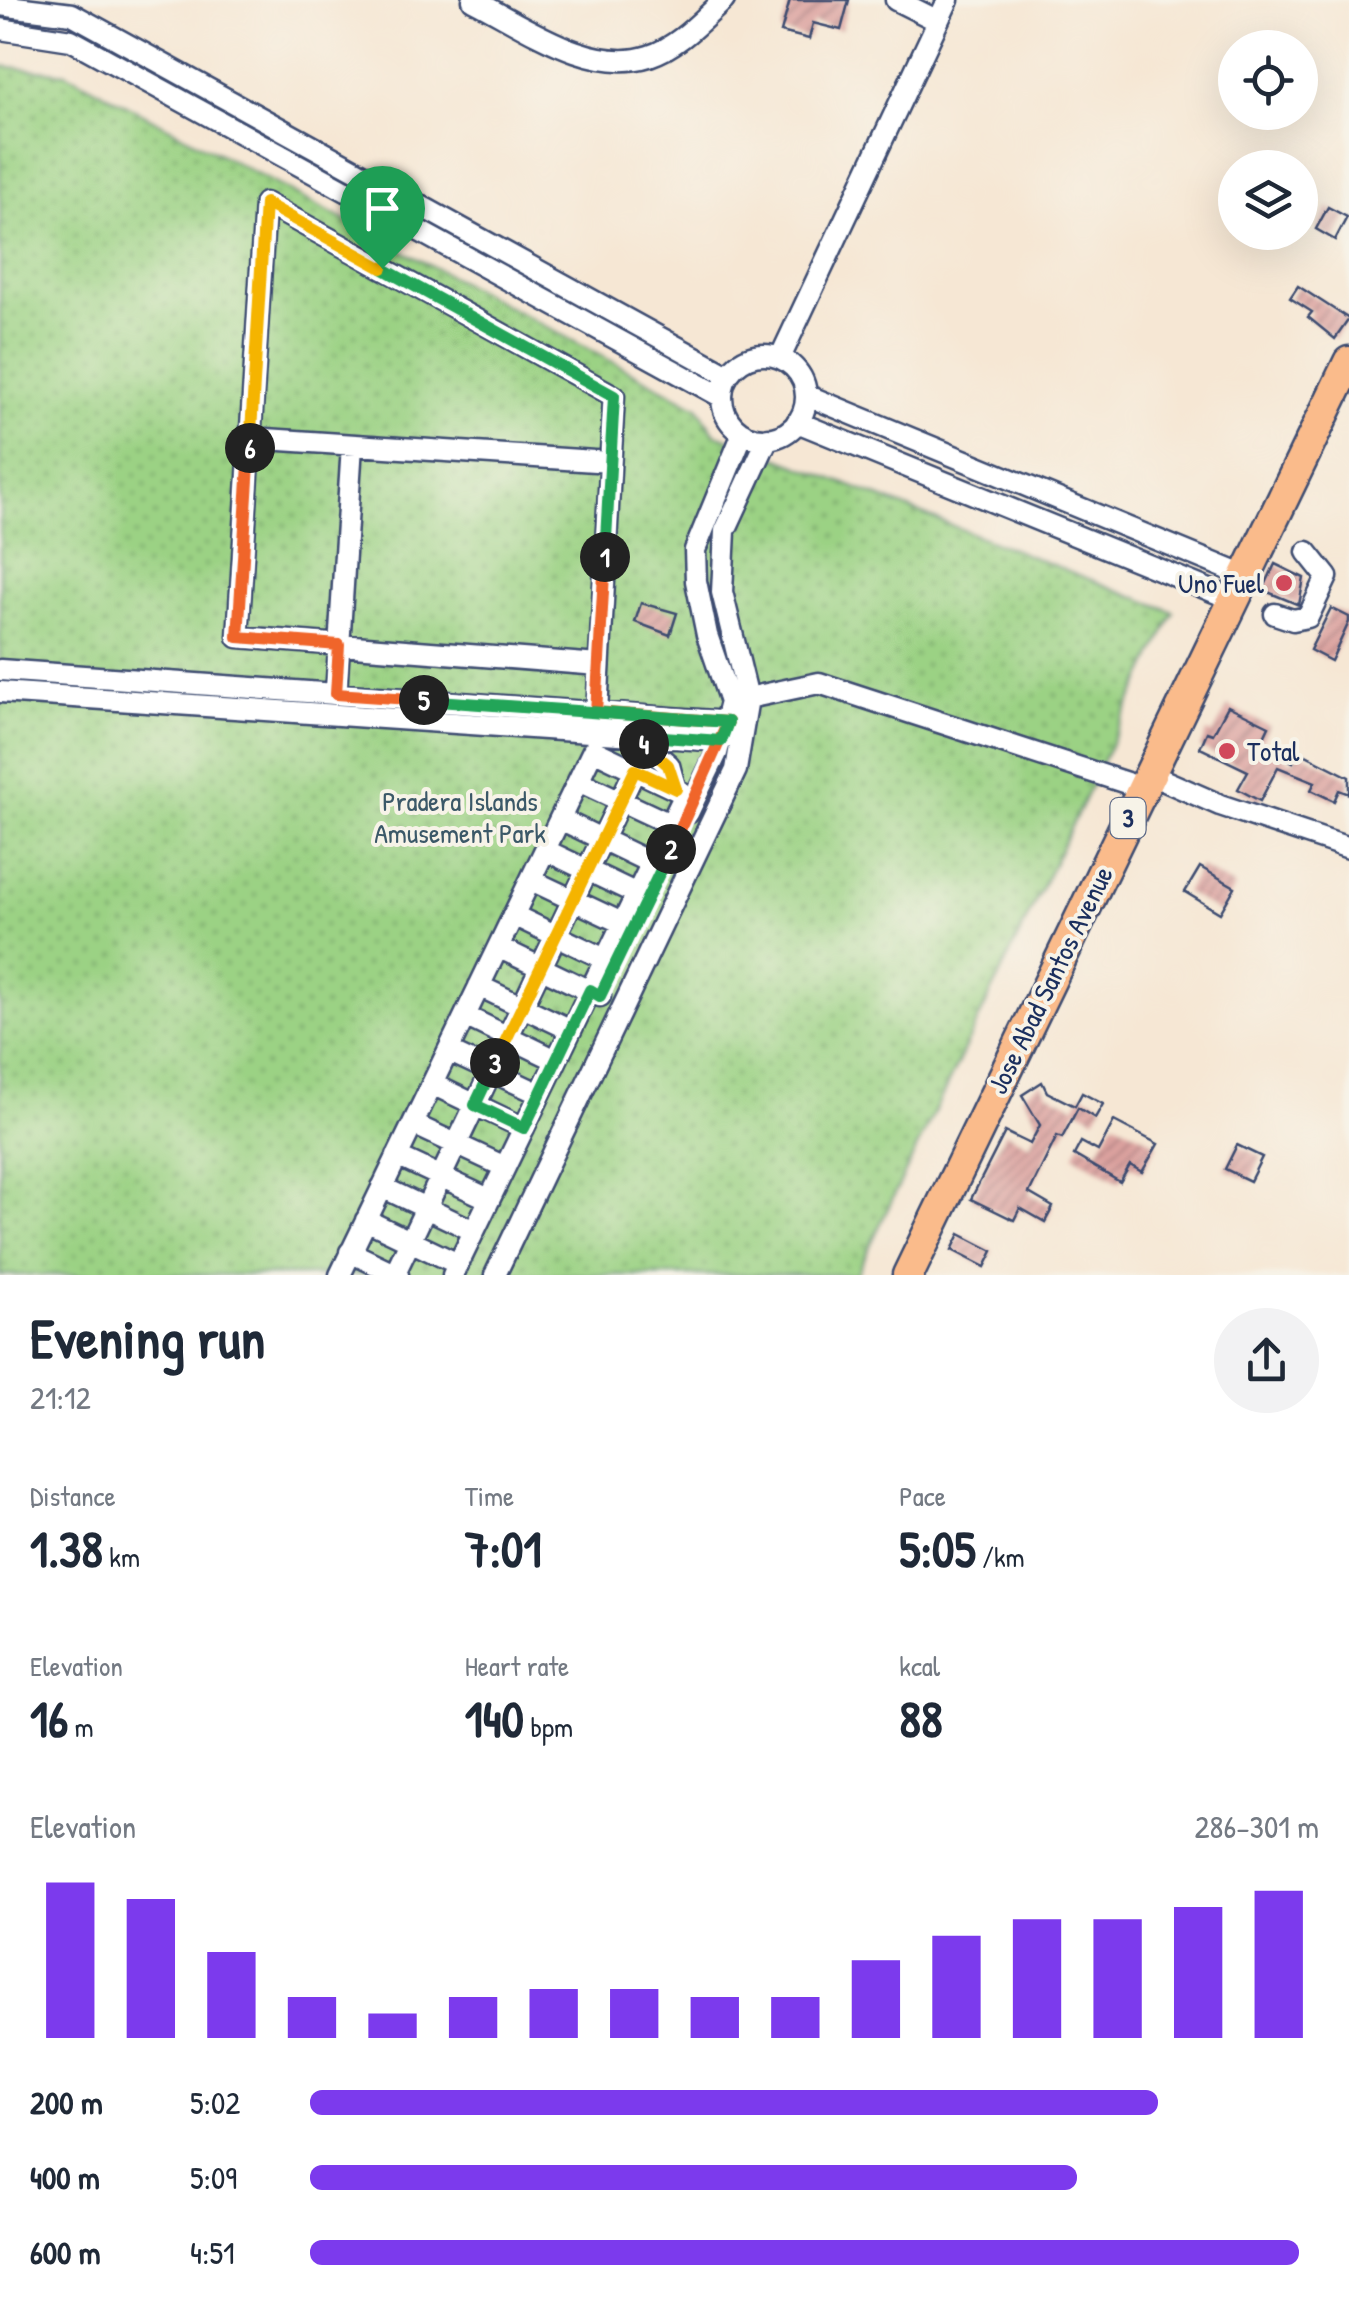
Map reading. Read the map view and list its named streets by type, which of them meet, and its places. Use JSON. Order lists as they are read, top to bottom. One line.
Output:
{"streets":{"highway":["3","Jose Abad Santos Avenue"]},"parks":["Pradera Islands Amusement Park"],"places":["Uno Fuel","Total"],"page":{"pins":["6","1","5","4","2","3"],"heading":["Evening run","21:12"],"stats":[["Distance","1.38 km"],["Time","7:01"],["Pace","5:05 /km"],["Elevation","16 m"],["Heart rate","140 bpm"],["kcal","88"]],"chart":["Elevation","286–301 m"],"list":[{"name":"200 m","note":"5:02"},{"name":"400 m","note":"5:09"},{"name":"600 m","note":"4:51"}]}}
